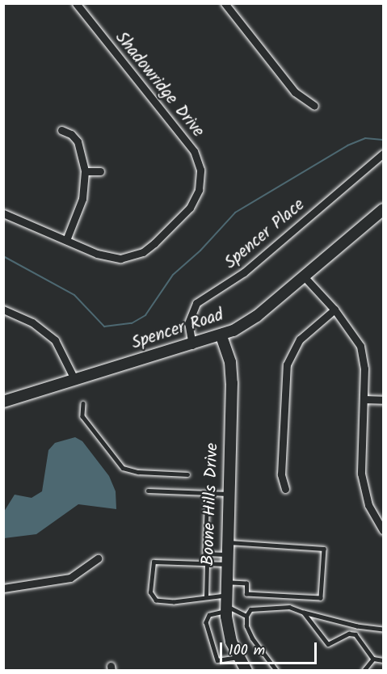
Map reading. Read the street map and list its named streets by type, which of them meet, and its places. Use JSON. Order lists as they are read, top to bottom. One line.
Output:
{"streets":{"main road":["Spencer Road","Boone Hills Drive"],"street":["Shadowridge Drive","Spencer Place"]},"crossings":[["Spencer Place","Spencer Road"],["Spencer Road","Boone Hills Drive"]],"scale_bar":"100 m"}
